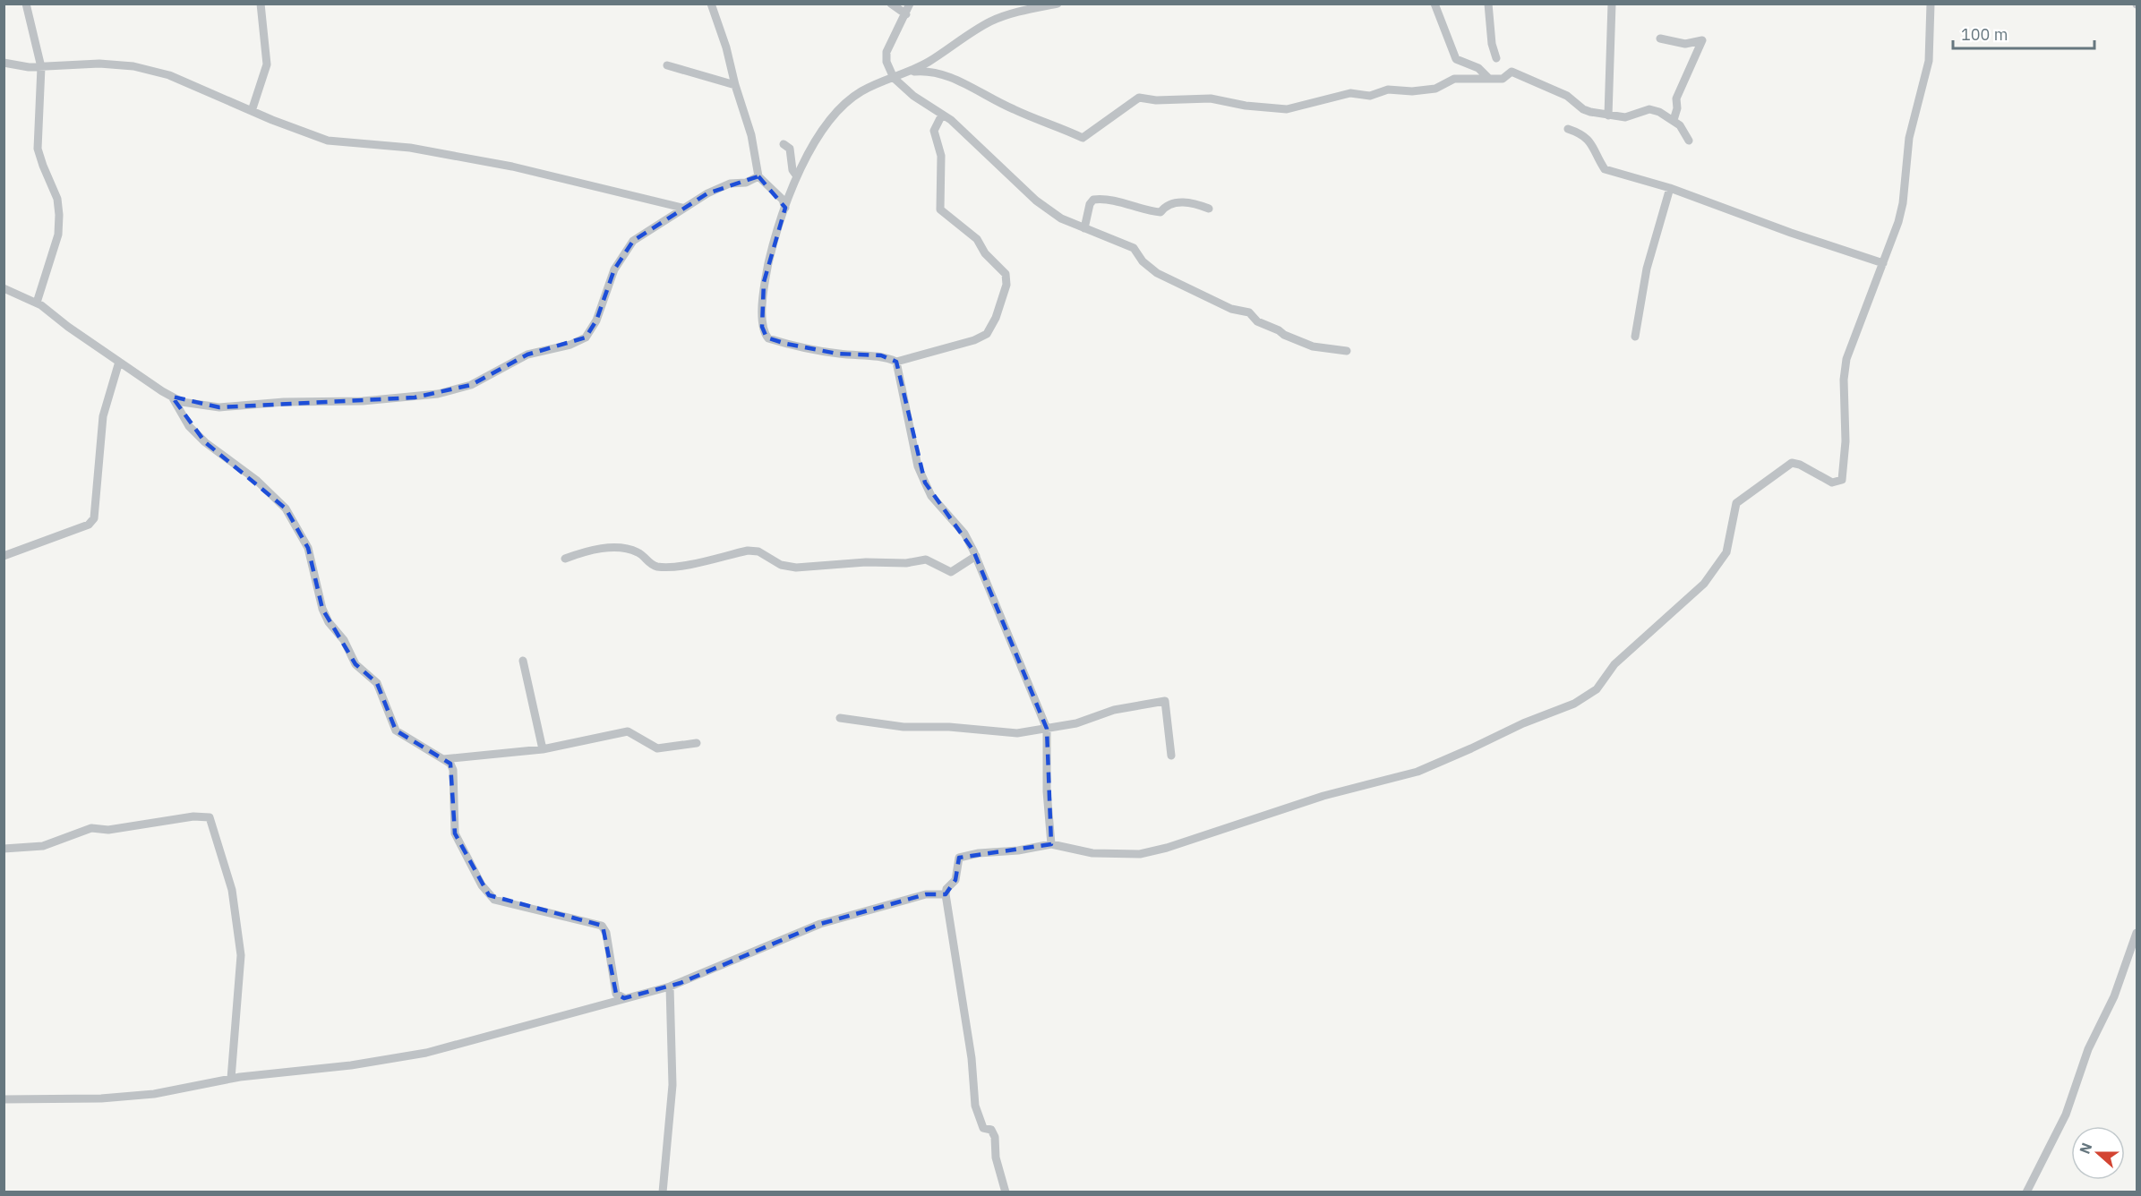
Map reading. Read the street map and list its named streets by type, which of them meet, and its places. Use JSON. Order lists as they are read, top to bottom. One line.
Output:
{"scale_bar":"100 m","north":"left"}
